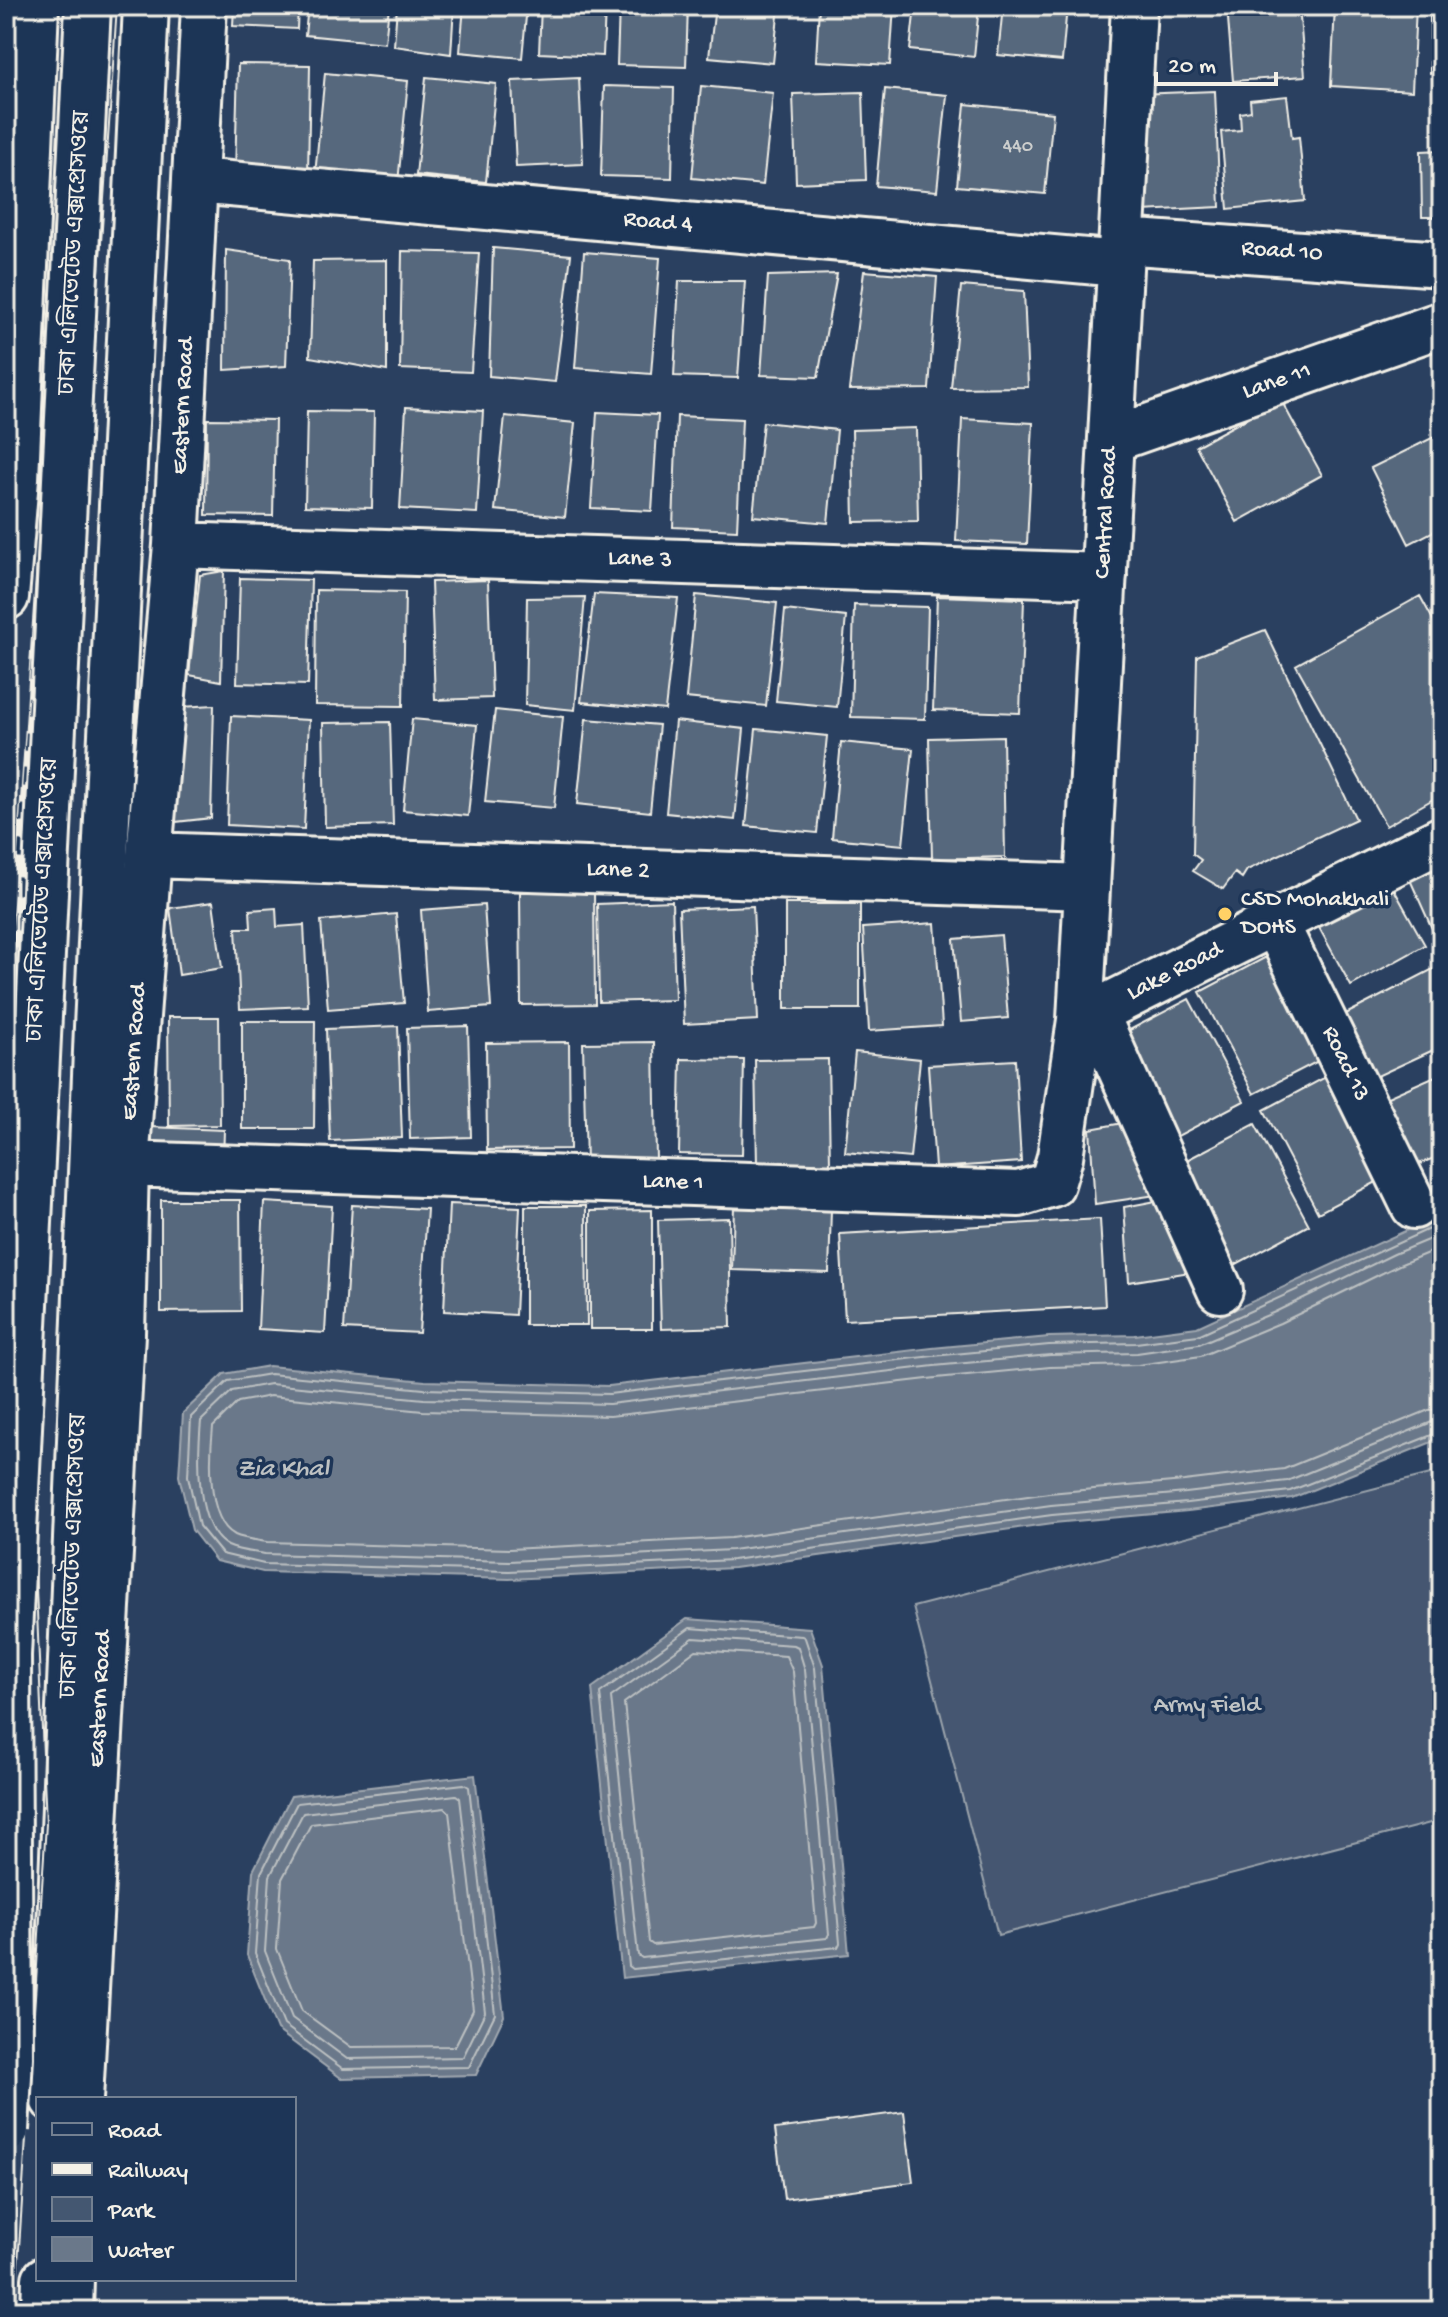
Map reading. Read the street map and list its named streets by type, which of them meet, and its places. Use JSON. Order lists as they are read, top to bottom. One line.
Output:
{"streets":{"main road":["Road 4","Road 10","ঢাকা এলিভেটেড এক্সপ্রেসওয়ে","Lane 11","Eastern Road","Central Road","Lane 3","Lane 2","Lake Road","Road 13","Lane 1"]},"crossings":[["Road 4","Road 10"],["Road 4","Eastern Road"],["Road 4","Central Road"],["Road 10","Central Road"],["Lane 11","Central Road"],["Eastern Road","Lane 3"],["Eastern Road","Lane 2"],["Eastern Road","Lane 1"],["Central Road","Lane 3"],["Central Road","Lane 2"],["Central Road","Lake Road"],["Central Road","Lane 1"],["Lake Road","Road 13"],["Lake Road","Lane 1"]],"water":["Zia Khal"],"parks":["Army Field"],"places":["CSD Mohakhali DOHS"],"house_numbers":["440"],"legend":["Road","Railway","Park","Water"],"scale_bar":"20 m"}
